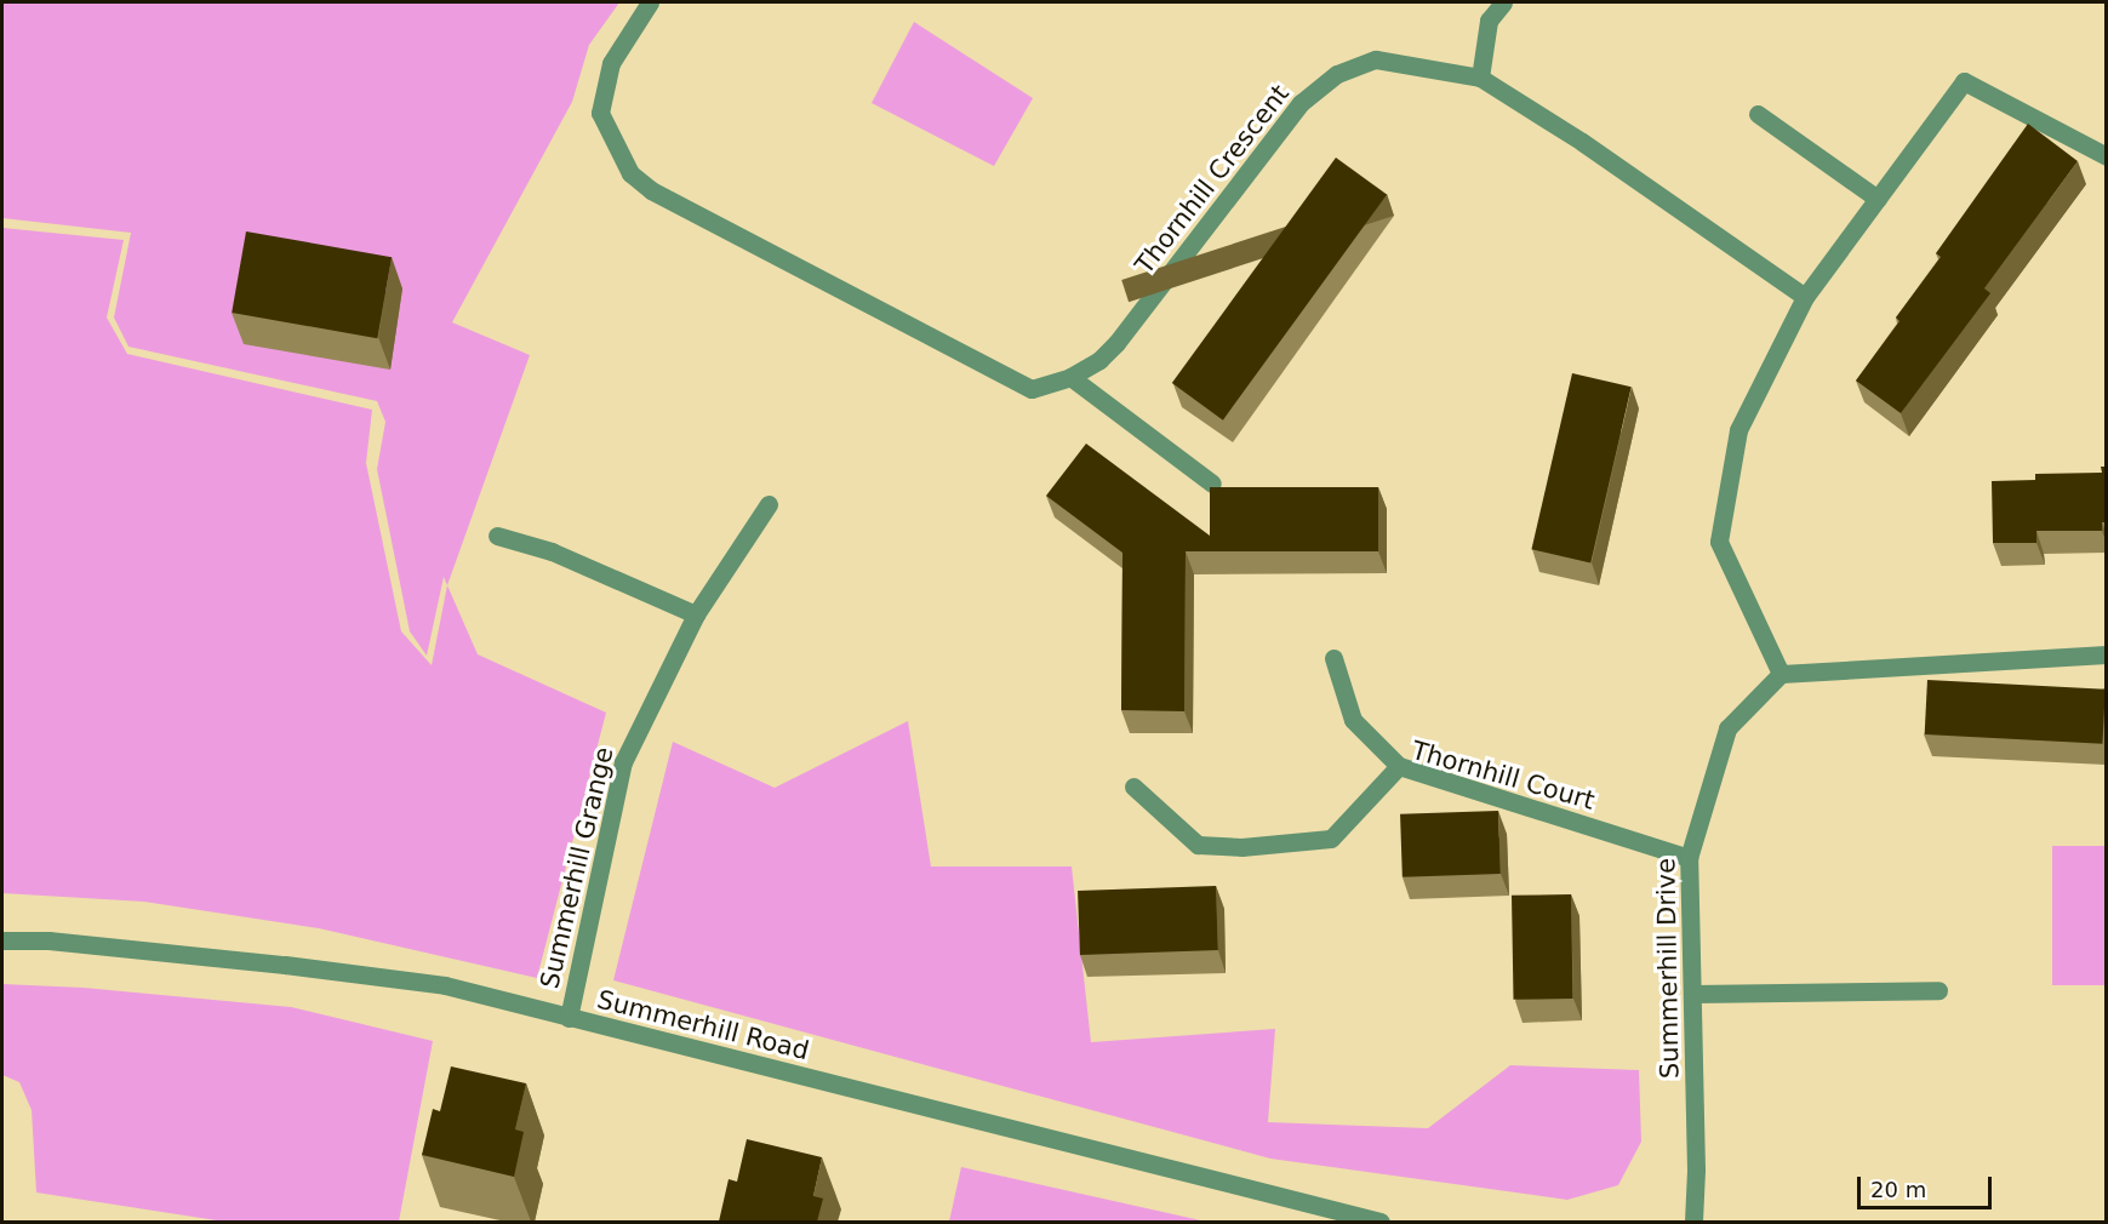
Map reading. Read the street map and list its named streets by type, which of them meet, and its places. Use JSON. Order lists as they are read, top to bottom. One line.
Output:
{"streets":{"street":["Thornhill Crescent","Thornhill Court","Summerhill Grange","Summerhill Drive","Summerhill Road"]},"crossings":[["Thornhill Court","Summerhill Drive"],["Summerhill Grange","Summerhill Road"]],"scale_bar":"20 m"}
